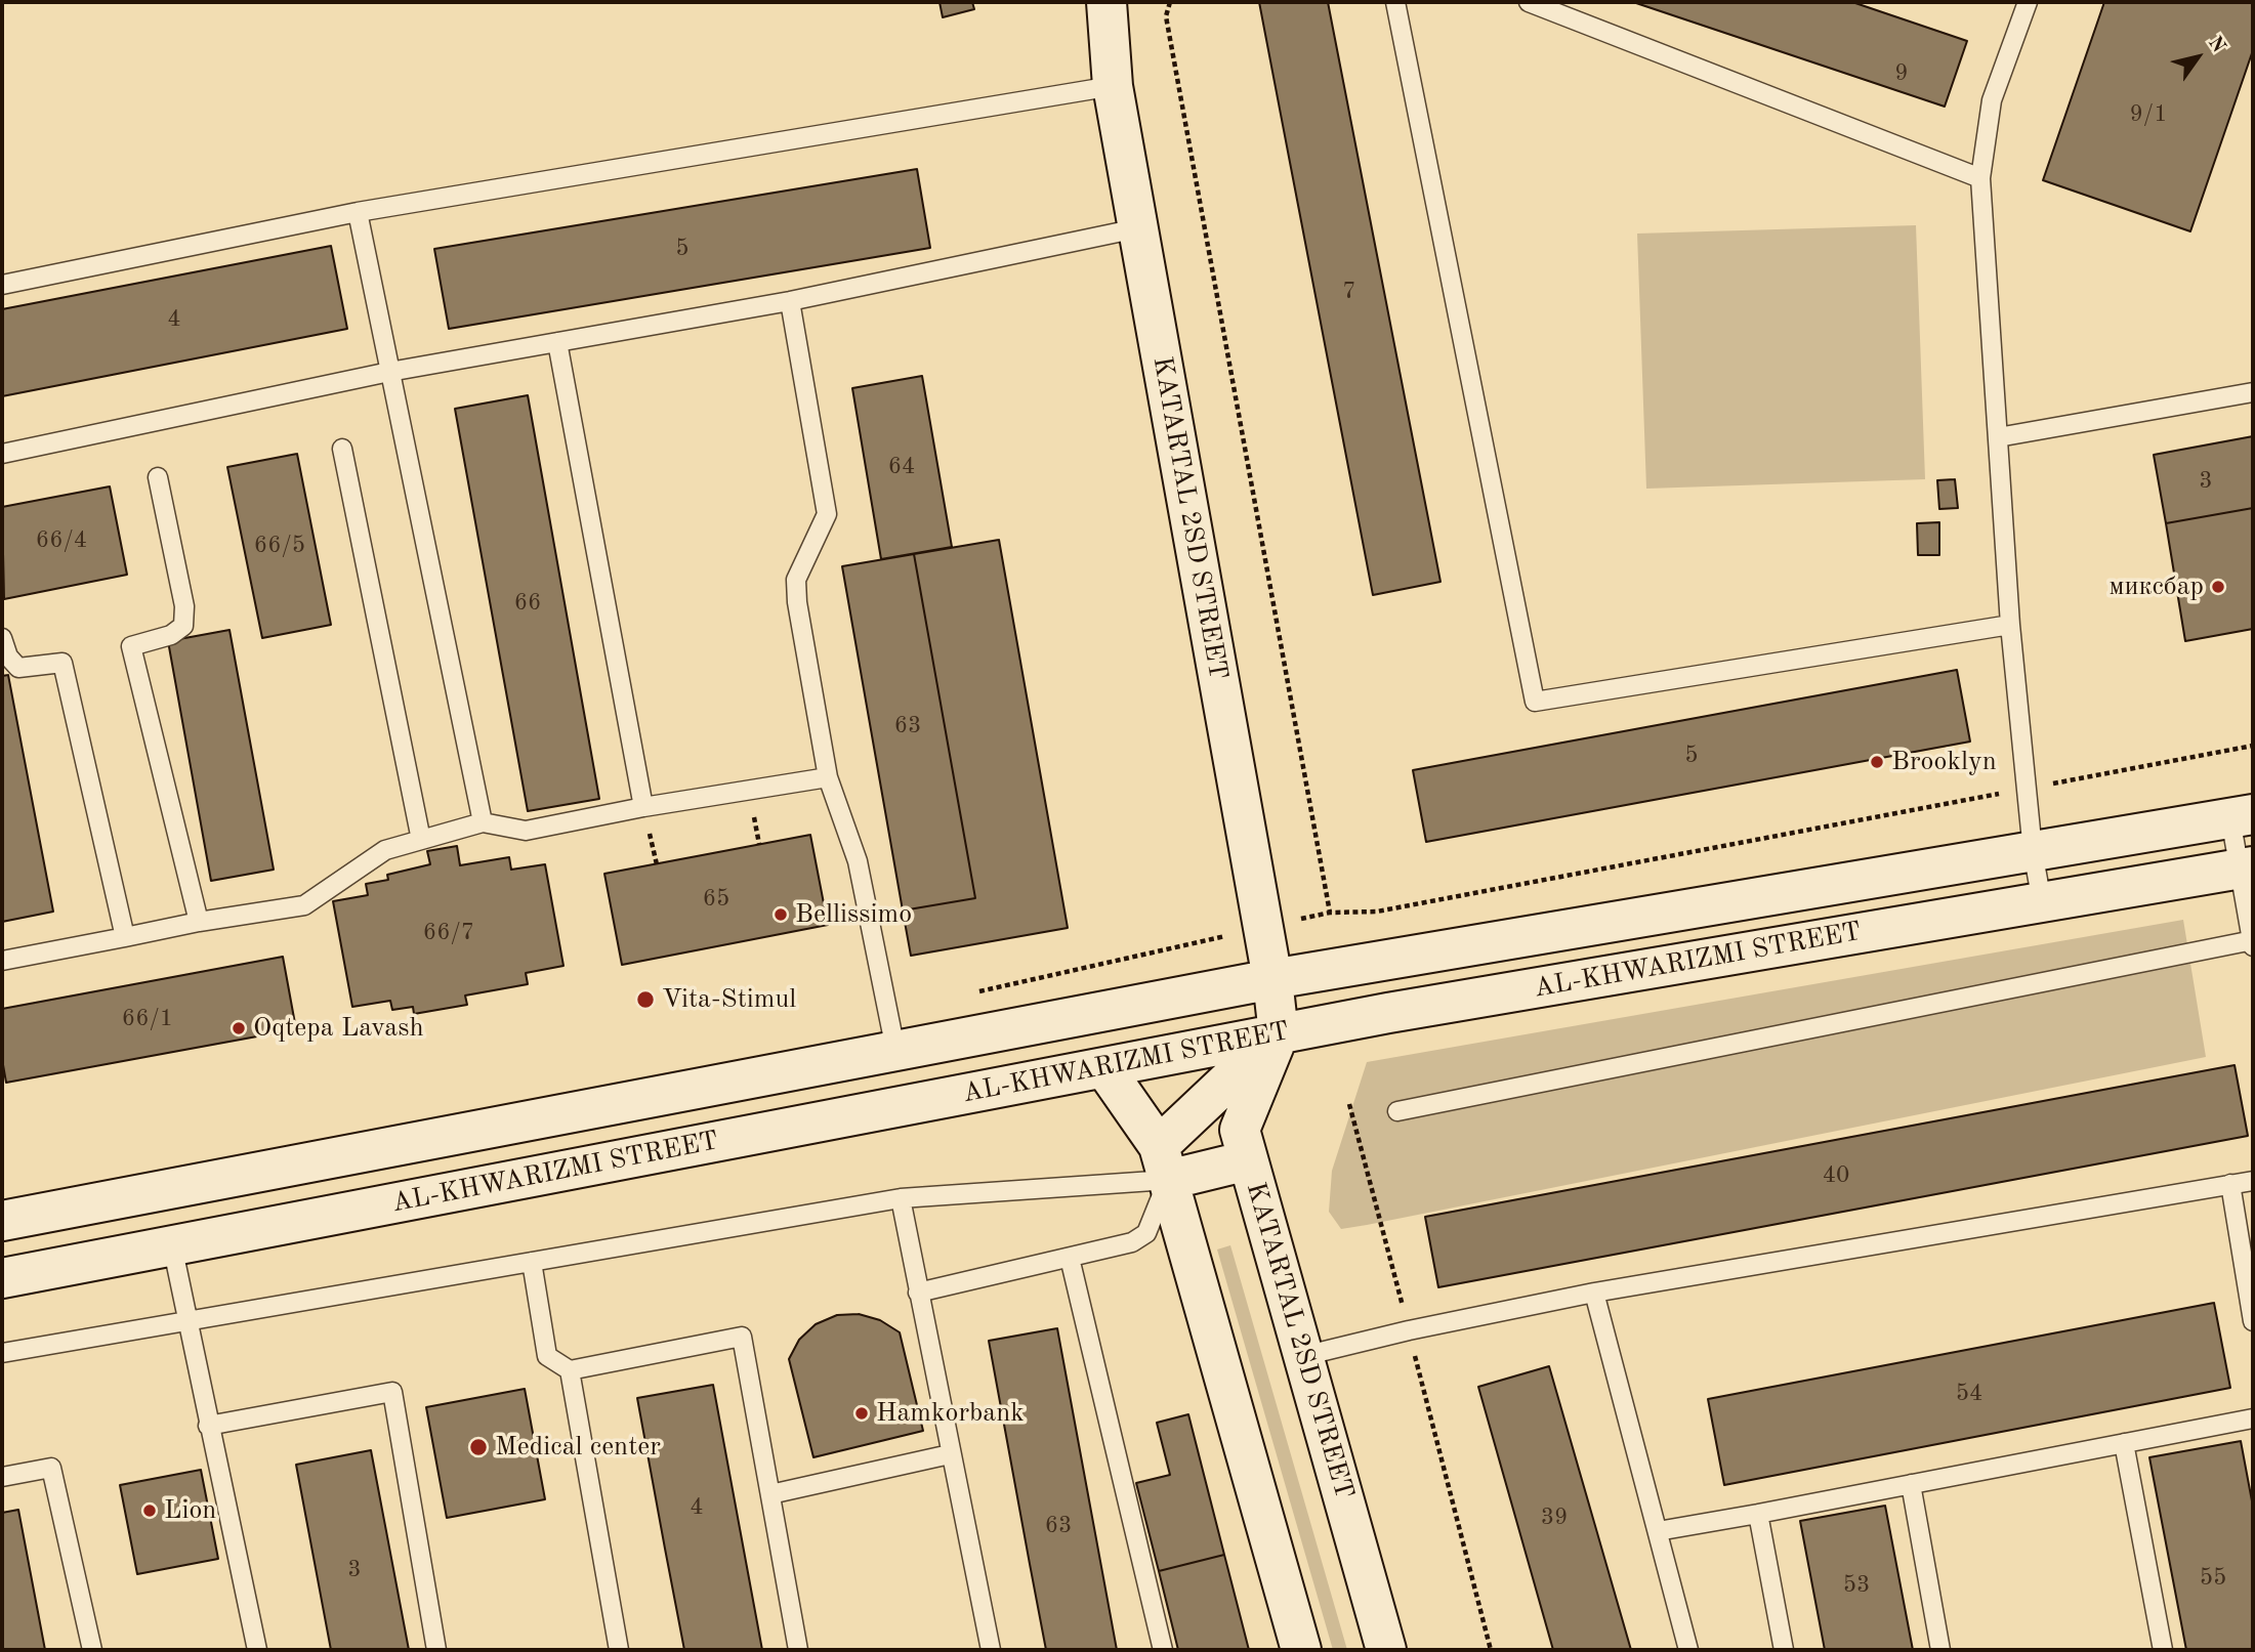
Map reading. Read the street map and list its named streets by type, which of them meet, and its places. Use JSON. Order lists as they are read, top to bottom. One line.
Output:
{"streets":{"main road":["KATARTAL 2SD STREET","AL-KHWARIZMI STREET"]},"crossings":[["KATARTAL 2SD STREET","AL-KHWARIZMI STREET"]],"places":["миксбар","Brooklyn","Bellissimo","Vita-Stimul","Oqtepa Lavash","Hamkorbank","Medical center","Lion"],"house_numbers":["9","9/1","5","7","4","64","3","66/4","66/5","66","63","5","65","66/7","66/1","40","54","4","39","63","3","55","53"],"north":"top right"}
